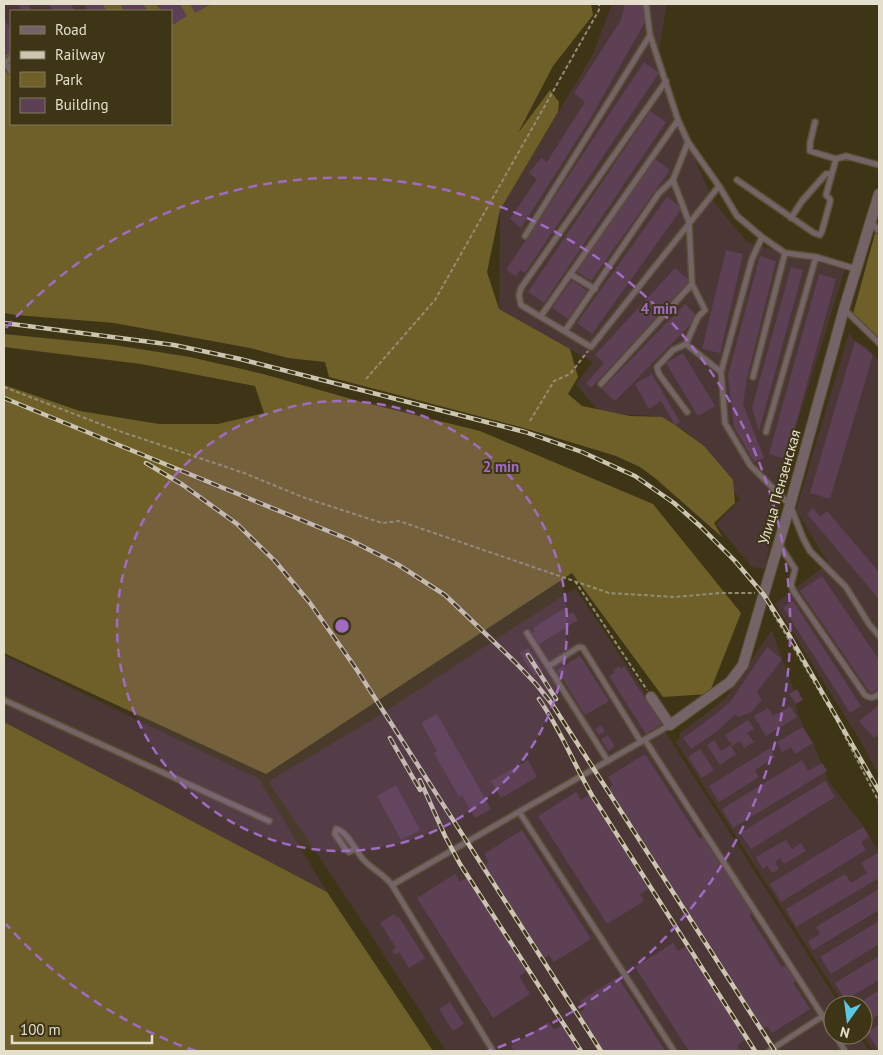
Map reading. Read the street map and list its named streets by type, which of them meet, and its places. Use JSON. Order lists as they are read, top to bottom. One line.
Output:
{"streets":{"street":["Улица Пензенская"]},"legend":["Road","Railway","Park","Building"],"scale_bar":"100 m","north":"bottom","rings":["4 min","2 min"]}
